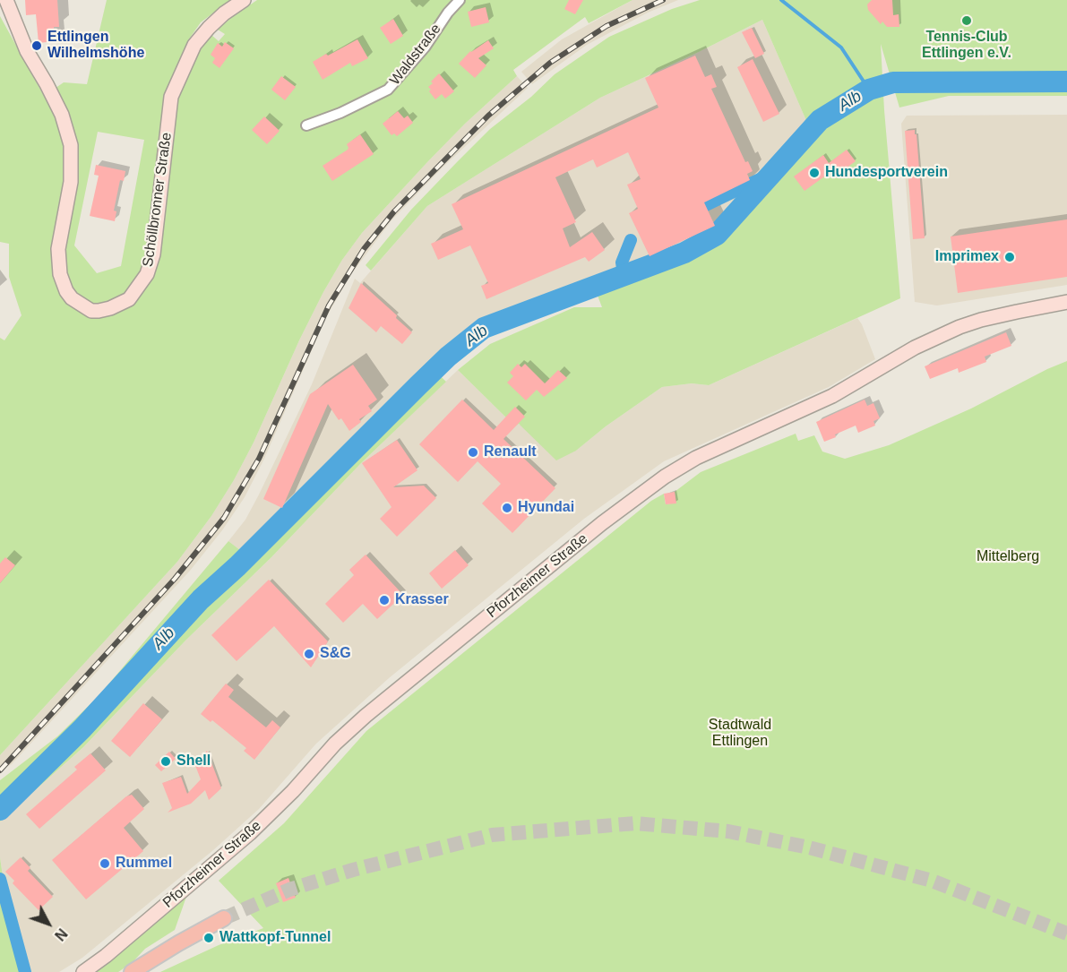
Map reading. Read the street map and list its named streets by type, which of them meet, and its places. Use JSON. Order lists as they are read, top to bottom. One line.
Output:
{"streets":{"main road":["Schöllbronner Straße","Pforzheimer Straße"],"street":["Waldstraße"]},"water":["Alb"],"parks":["Mittelberg","Stadtwald Ettlingen"],"places":["Tennis-Club Ettlingen e.V.","Ettlingen Wilhelmshöhe","Hundesportverein","Imprimex","Renault","Hyundai","Krasser","S&G","Shell","Rummel","Wattkopf-Tunnel"],"north":"bottom right"}
